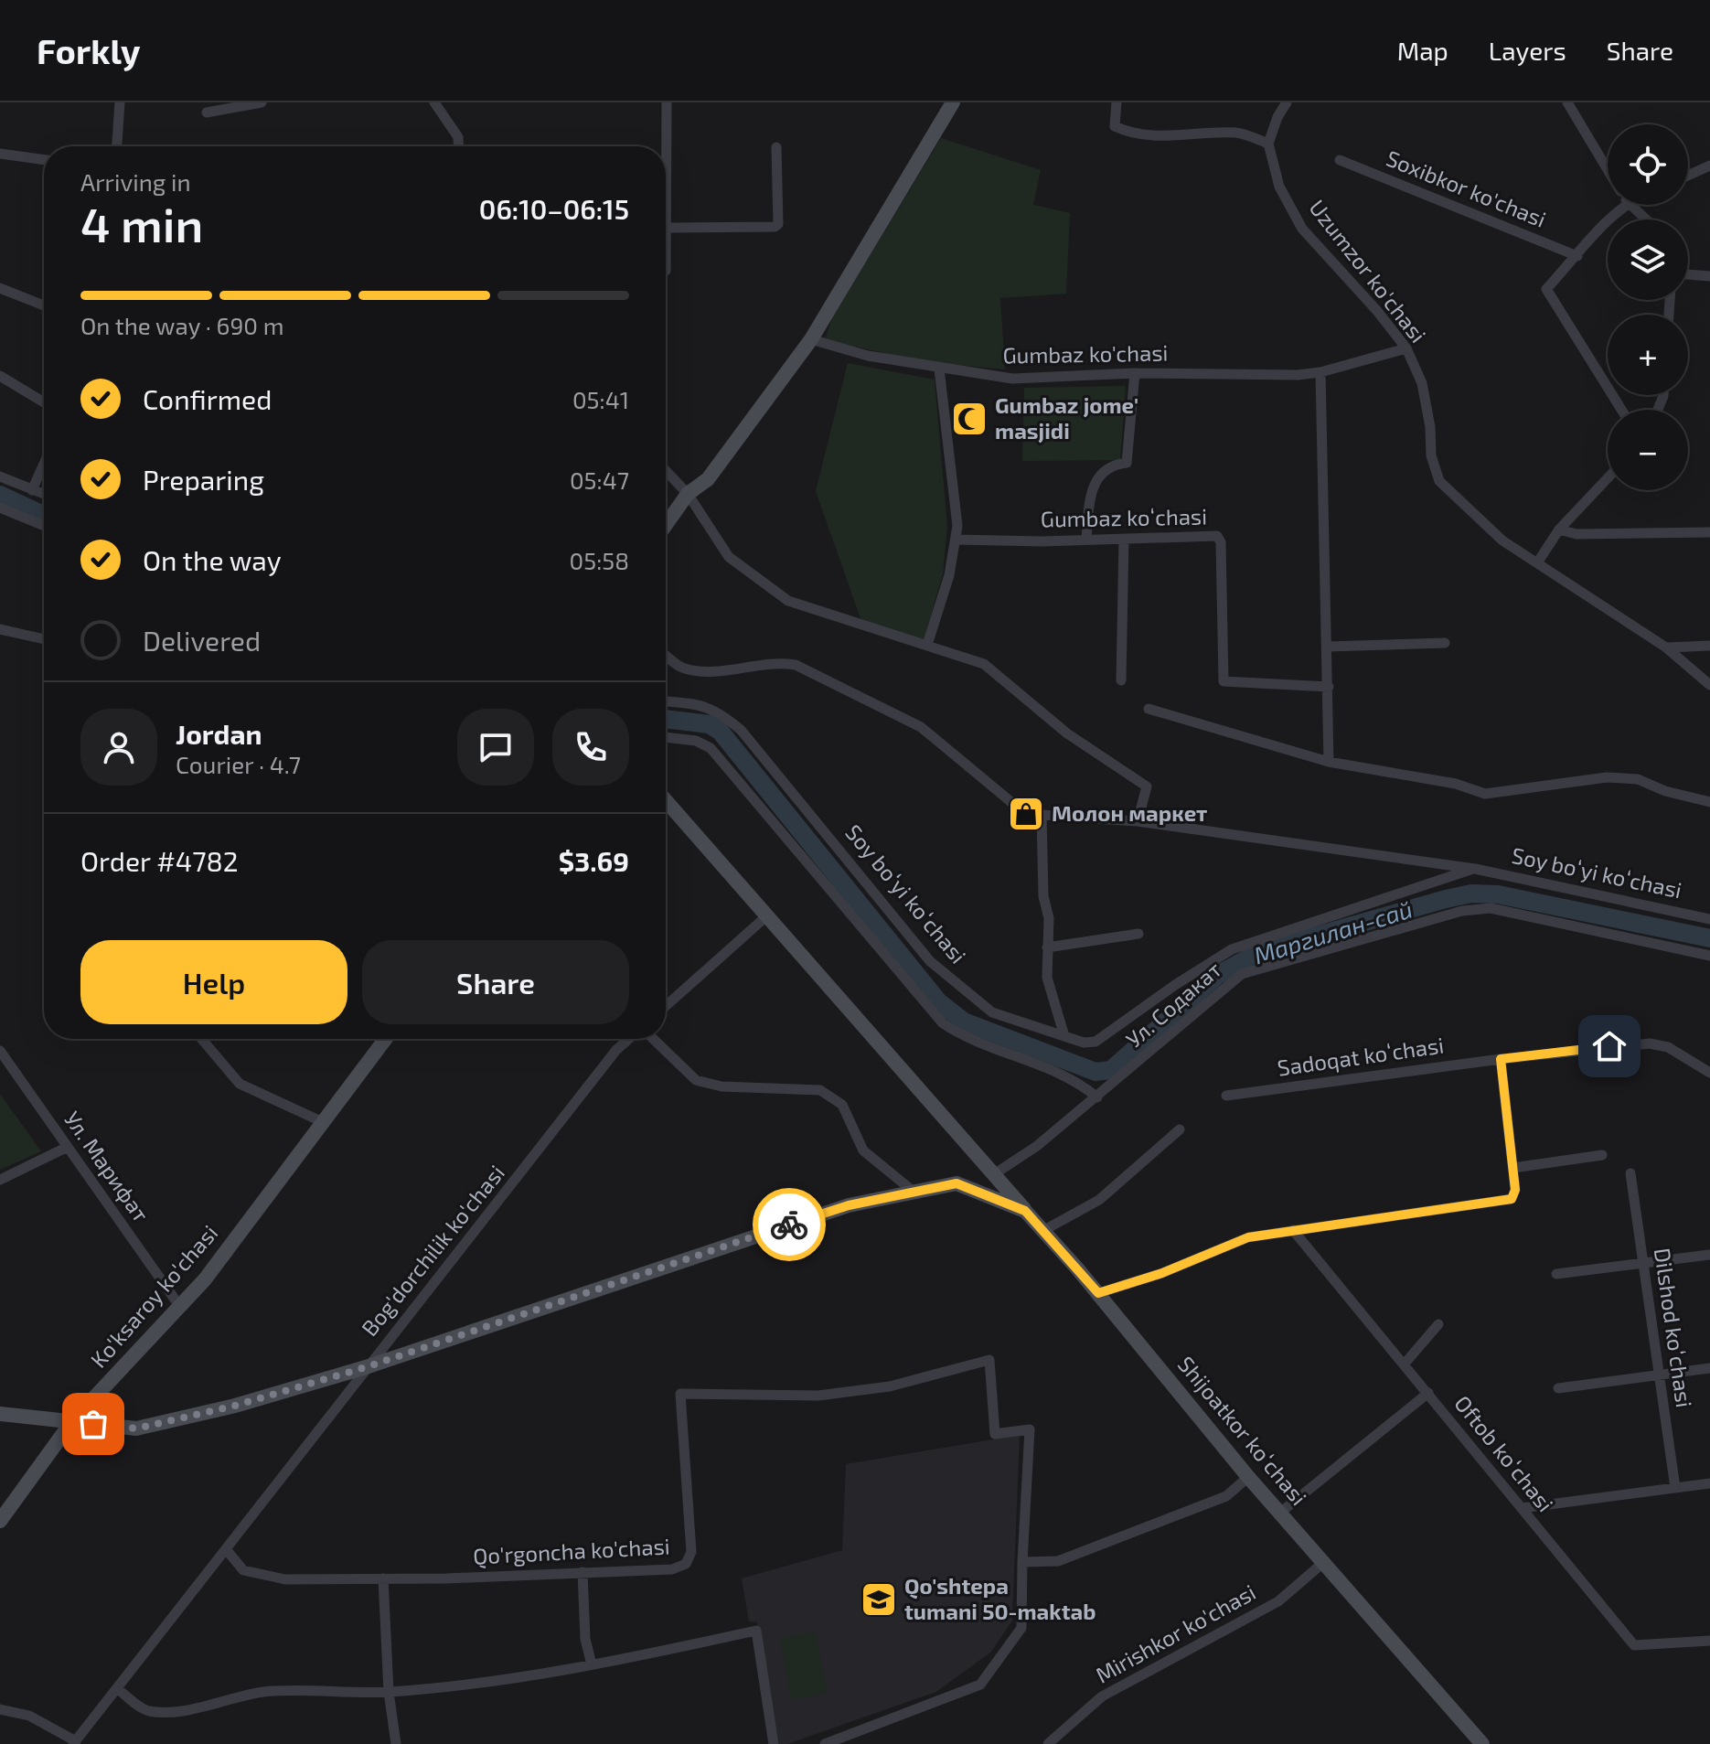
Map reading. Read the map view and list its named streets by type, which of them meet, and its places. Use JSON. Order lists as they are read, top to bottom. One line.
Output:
{"streets":{"street":["Soxibkor ko'chasi","Uzumzor ko'chasi","Gumbaz ko'chasi","Gumbaz koʻchasi","Soy boʻyi koʻchasi","Ул. Содакат","Sadoqat koʻchasi","Ул. Марифат","Bog'dorchilik ko'chasi","Ko'ksaroy ko'chasi","Dilshod koʻchasi","Shijoatkor koʻchasi","Oftob koʻchasi","Qo'rgoncha ko'chasi","Mirishkor ko'chasi"]},"crossings":[["Uzumzor ko'chasi","Gumbaz ko'chasi"],["Ул. Марифат","Ko'ksaroy ko'chasi"],["Bog'dorchilik ko'chasi","Qo'rgoncha ko'chasi"],["Shijoatkor koʻchasi","Mirishkor ko'chasi"]],"water":["Маргилан-сай"],"places":{"mosque":["Gumbaz jome' masjidi"],"shop":["Молон маркет"],"school or university":["Qo'shtepa tumani 50-maktab"]},"page":{"header":"Forkly","nav":["Map","Layers","Share"],"map_buttons":["+","−"],"heading":["4 min","Arriving in","06:10–06:15"],"panel":["Jordan","Courier · 4.7","Order #4782","$3.69"],"bar":"On the way · 690 m","list":[["Confirmed","05:41"],["Preparing","05:47"],["On the way","05:58"],"Delivered"],"buttons":["Help","Share"]}}
